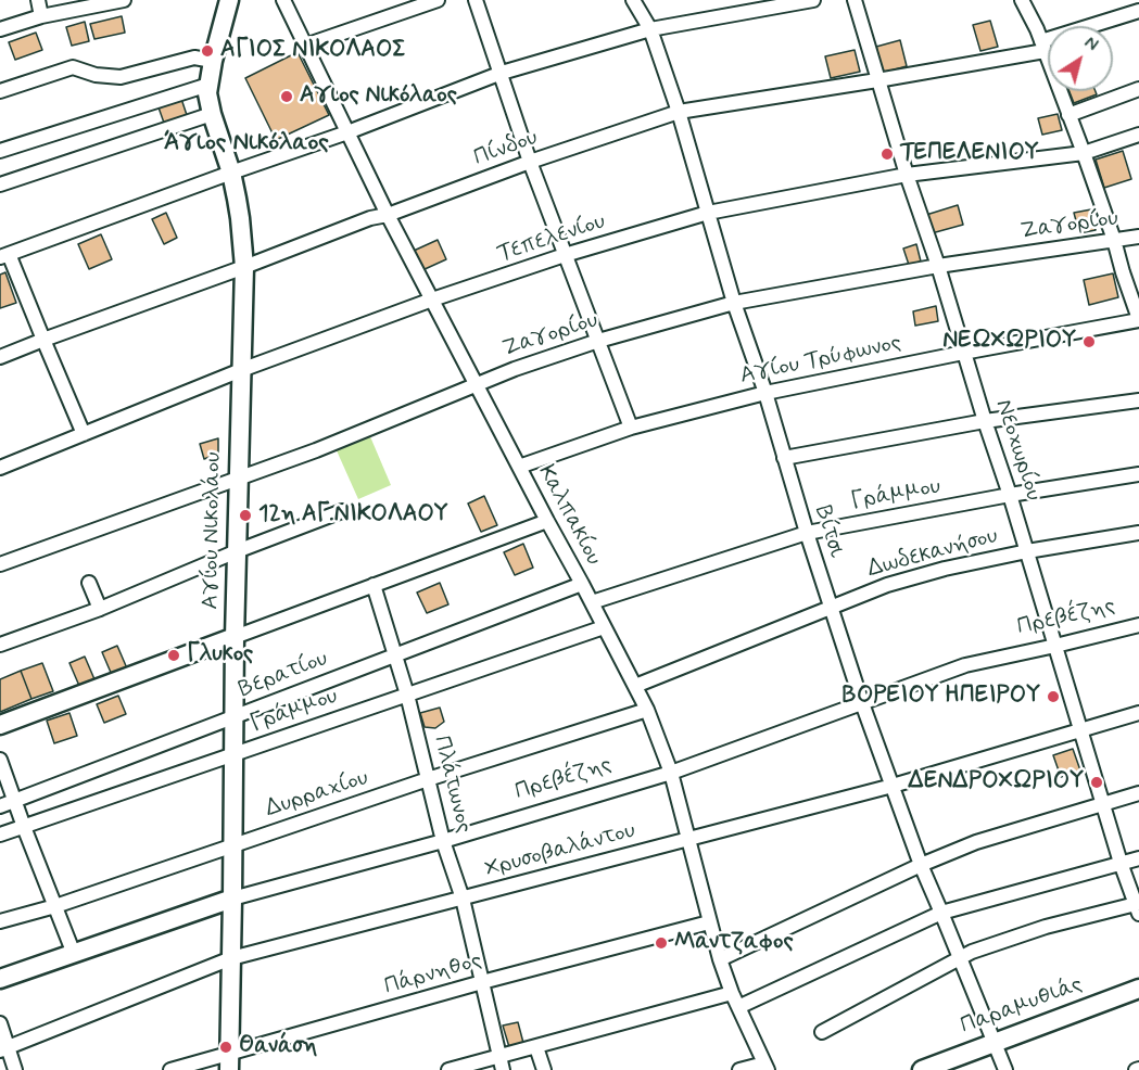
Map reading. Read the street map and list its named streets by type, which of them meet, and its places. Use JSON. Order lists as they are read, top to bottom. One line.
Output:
{"streets":{"street":["Πίνδου","Ζαγορίου","Τεπελενίου","Αγίου Τρύφωνος","Νεοχωρίου","Γράμμου","Καλπακίου","Αγίου Νικολάου","Βίτσι","Δωδεκανήσου","Πρεβέζης","Βερατίου","Πλάτωνος","Δυρραχίου","Χρυσοβαλάντου","Πάρνηθος","Παραμυθιάς"]},"crossings":[["Πίνδου","Νεοχωρίου"],["Πίνδου","Καλπακίου"],["Πίνδου","Αγίου Νικολάου"],["Πίνδου","Βίτσι"],["Ζαγορίου","Νεοχωρίου"],["Ζαγορίου","Καλπακίου"],["Ζαγορίου","Αγίου Νικολάου"],["Ζαγορίου","Βίτσι"],["Τεπελενίου","Νεοχωρίου"],["Τεπελενίου","Καλπακίου"],["Τεπελενίου","Αγίου Νικολάου"],["Τεπελενίου","Βίτσι"],["Αγίου Τρύφωνος","Νεοχωρίου"],["Αγίου Τρύφωνος","Καλπακίου"],["Αγίου Τρύφωνος","Βίτσι"],["Νεοχωρίου","Γράμμου"],["Νεοχωρίου","Δωδεκανήσου"],["Νεοχωρίου","Πρεβέζης"],["Νεοχωρίου","Χρυσοβαλάντου"],["Γράμμου","Καλπακίου"],["Γράμμου","Αγίου Νικολάου"],["Γράμμου","Βίτσι"],["Γράμμου","Πλάτωνος"],["Καλπακίου","Δωδεκανήσου"],["Καλπακίου","Πρεβέζης"],["Καλπακίου","Βερατίου"],["Καλπακίου","Δυρραχίου"],["Καλπακίου","Χρυσοβαλάντου"],["Καλπακίου","Πάρνηθος"],["Αγίου Νικολάου","Πρεβέζης"],["Αγίου Νικολάου","Βερατίου"],["Αγίου Νικολάου","Δυρραχίου"],["Αγίου Νικολάου","Χρυσοβαλάντου"],["Αγίου Νικολάου","Πάρνηθος"],["Βίτσι","Δωδεκανήσου"],["Βίτσι","Πρεβέζης"],["Βίτσι","Χρυσοβαλάντου"],["Βίτσι","Παραμυθιάς"],["Πρεβέζης","Πλάτωνος"],["Βερατίου","Πλάτωνος"],["Πλάτωνος","Δυρραχίου"],["Πλάτωνος","Χρυσοβαλάντου"],["Πλάτωνος","Πάρνηθος"]],"districts":["Άγιος Νικόλαος"],"places":["ΑΓΙΟΣ ΝΙΚΟΛΑΟΣ","Αγιος Νικόλαος","ΤΕΠΕΛΕΝΙΟΥ","ΝΕΩΧΩΡΙΟΥ","12η ΑΓ.ΝΙΚΟΛΑΟΥ","Γλυκος","ΒΟΡΕΙΟΥ ΗΠΕΙΡΟΥ","ΔΕΝΔΡΟΧΩΡΙΟΥ","Μαντζαφος","Θανάση"],"north":"top right"}
